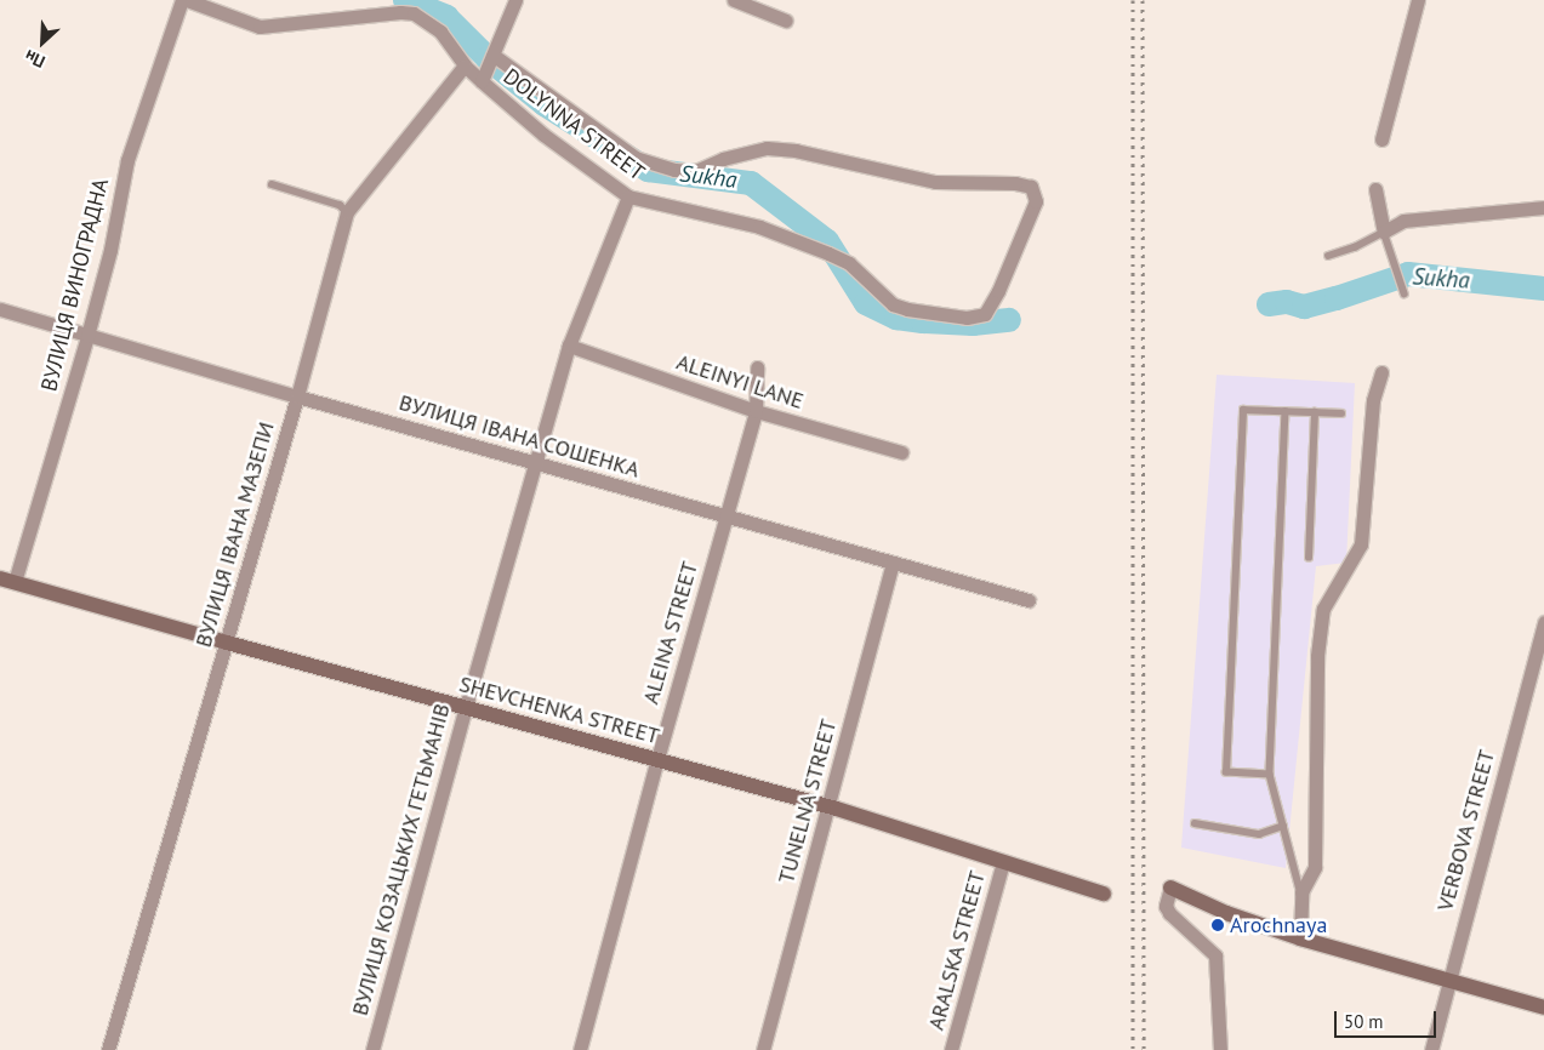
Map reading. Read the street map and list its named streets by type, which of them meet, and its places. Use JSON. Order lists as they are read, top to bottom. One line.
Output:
{"streets":{"street":["DOLYNNA STREET","ВУЛИЦЯ ВИНОГРАДНА","ALEINYI LANE","ВУЛИЦЯ ІВАНА СОШЕНКА","ВУЛИЦЯ ІВАНА МАЗЕПИ","ALEINA STREET","SHEVCHENKA STREET","TUNELNA STREET","VERBOVA STREET","ВУЛИЦЯ КОЗАЦЬКИХ ГЕТЬМАНІВ","ARALSKA STREET"]},"crossings":[["DOLYNNA STREET","ВУЛИЦЯ ІВАНА МАЗЕПИ"],["DOLYNNA STREET","ВУЛИЦЯ КОЗАЦЬКИХ ГЕТЬМАНІВ"],["ВУЛИЦЯ ВИНОГРАДНА","ВУЛИЦЯ ІВАНА СОШЕНКА"],["ВУЛИЦЯ ВИНОГРАДНА","SHEVCHENKA STREET"],["ALEINYI LANE","ALEINA STREET"],["ALEINYI LANE","ВУЛИЦЯ КОЗАЦЬКИХ ГЕТЬМАНІВ"],["ВУЛИЦЯ ІВАНА СОШЕНКА","ВУЛИЦЯ ІВАНА МАЗЕПИ"],["ВУЛИЦЯ ІВАНА СОШЕНКА","ALEINA STREET"],["ВУЛИЦЯ ІВАНА СОШЕНКА","TUNELNA STREET"],["ВУЛИЦЯ ІВАНА СОШЕНКА","ВУЛИЦЯ КОЗАЦЬКИХ ГЕТЬМАНІВ"],["ВУЛИЦЯ ІВАНА МАЗЕПИ","SHEVCHENKA STREET"],["ALEINA STREET","SHEVCHENKA STREET"],["SHEVCHENKA STREET","TUNELNA STREET"],["SHEVCHENKA STREET","ВУЛИЦЯ КОЗАЦЬКИХ ГЕТЬМАНІВ"],["SHEVCHENKA STREET","ARALSKA STREET"]],"water":["Sukha"],"places":["Arochnaya"],"scale_bar":"50 m","north":"bottom left"}
